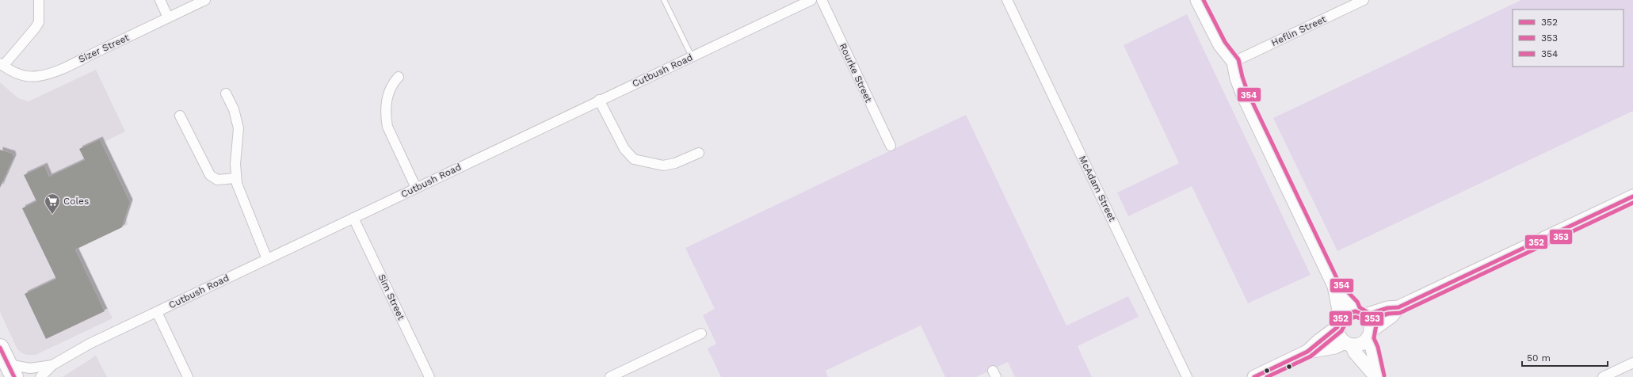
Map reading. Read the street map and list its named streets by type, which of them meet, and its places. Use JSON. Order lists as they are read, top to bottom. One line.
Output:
{"streets":{"street":["Heflin Street","Sizer Street","Cutbush Road","Rourke Street","McAdam Street","Sim Street"]},"crossings":[["Cutbush Road","Sim Street"]],"places":{"supermarket":["Coles"]},"lines":["transit line 354","transit line 352","transit line 353"],"legend":["352","353","354"],"scale_bar":"50 m"}
